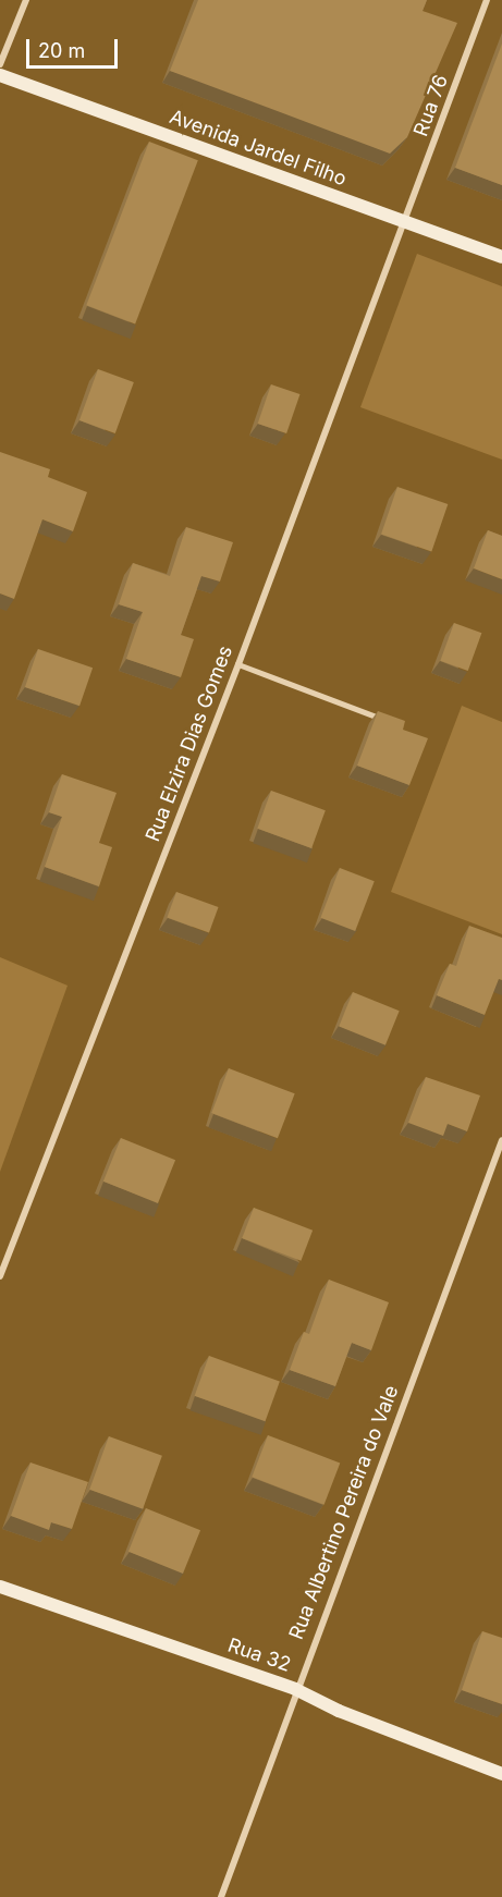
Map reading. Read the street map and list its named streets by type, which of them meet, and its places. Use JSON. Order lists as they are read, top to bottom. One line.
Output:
{"streets":{"main road":["Avenida Jardel Filho","Rua 32"],"street":["Rua 76","Rua Elzira Dias Gomes","Rua Albertino Pereira do Vale"]},"crossings":[["Rua 76","Avenida Jardel Filho"],["Rua 76","Rua Elzira Dias Gomes"],["Avenida Jardel Filho","Rua Elzira Dias Gomes"],["Rua Albertino Pereira do Vale","Rua 32"]],"scale_bar":"20 m"}
